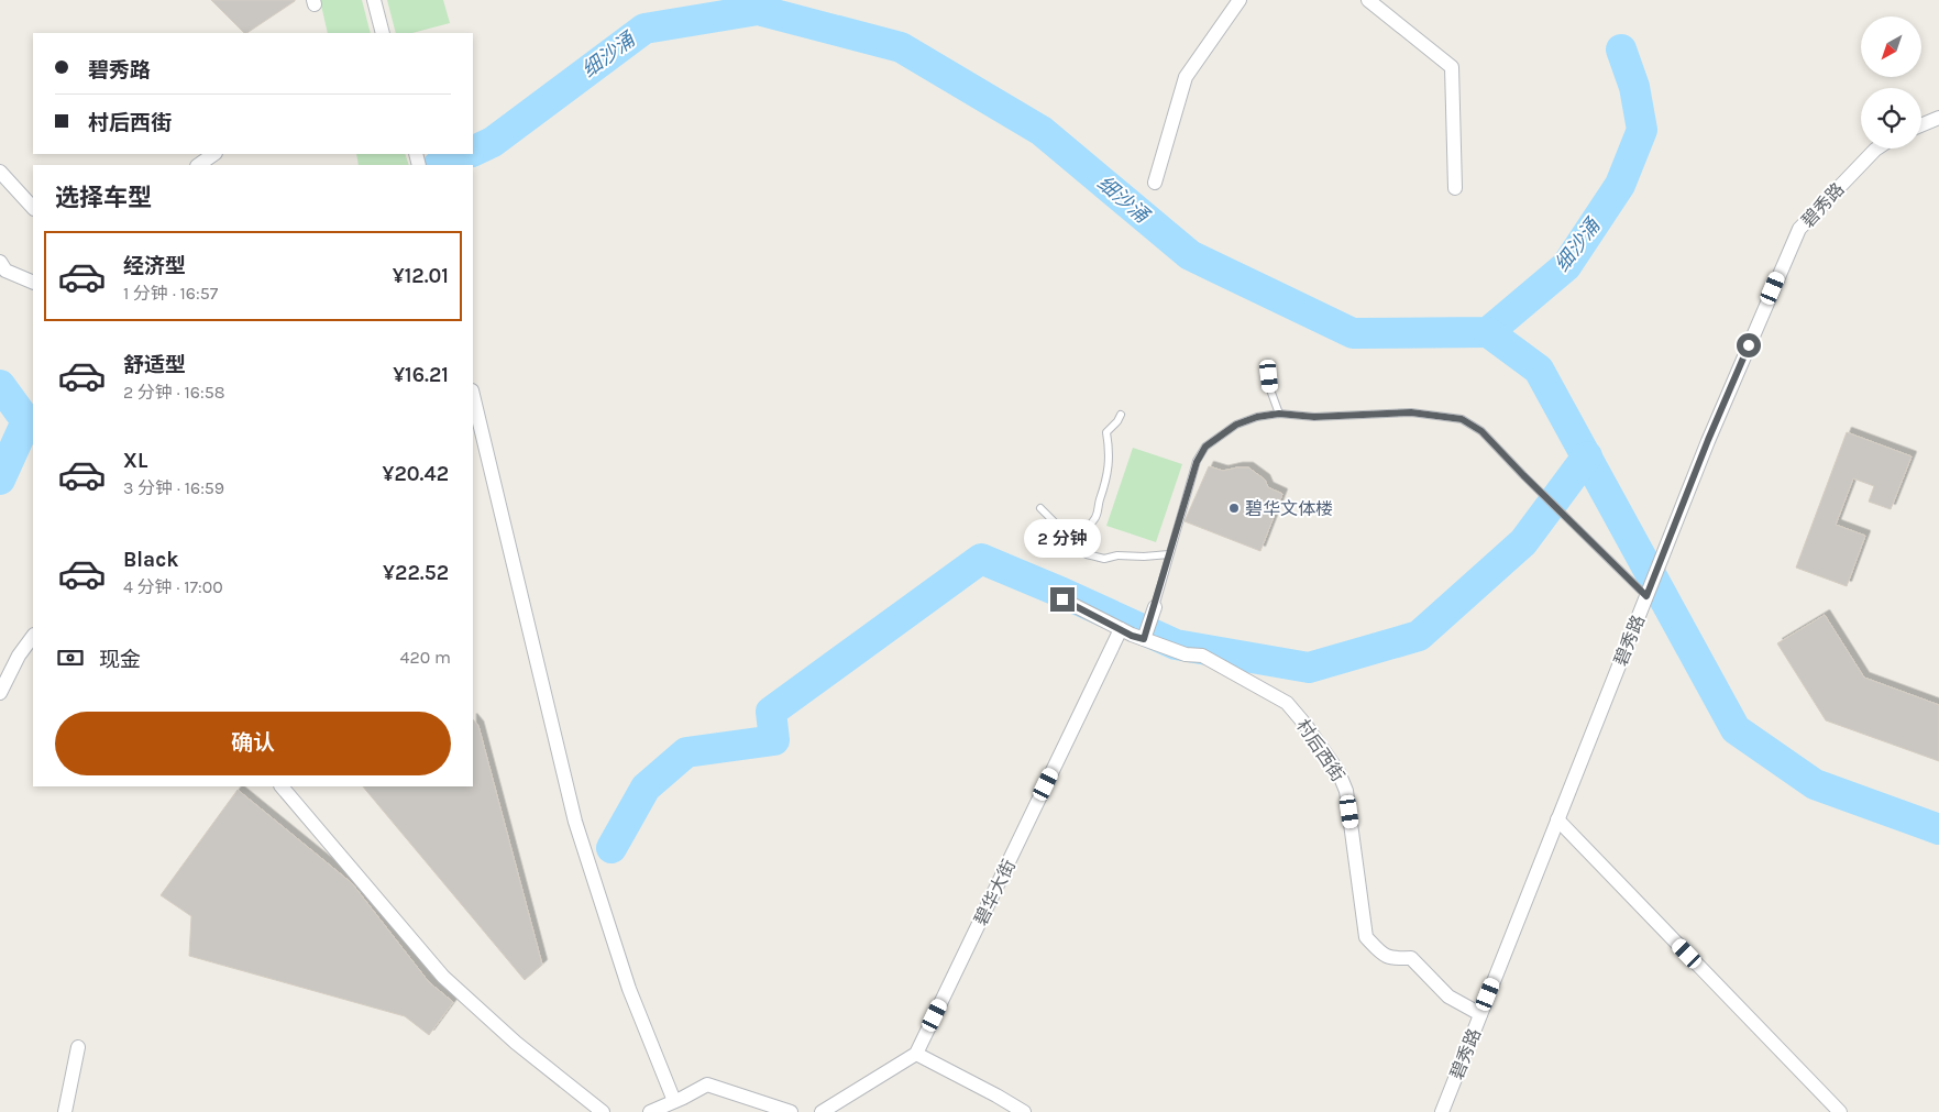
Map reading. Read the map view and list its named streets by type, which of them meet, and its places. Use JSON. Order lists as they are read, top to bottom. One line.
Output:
{"streets":{"street":["碧秀路","村后西街","碧华大街"]},"crossings":[["碧秀路","村后西街"],["村后西街","碧华大街"]],"water":["细沙涌"],"places":["碧华文体楼"],"north":"bottom left","page":{"banner":["碧秀路","村后西街"],"heading":"选择车型","list":[{"name":"经济型","note":"1 分钟 · 16:57","value":"¥12.01"},{"name":"舒适型","note":"2 分钟 · 16:58","value":"¥16.21"},{"name":"XL","note":"3 分钟 · 16:59","value":"¥20.42"},{"name":"Black","note":"4 分钟 · 17:00","value":"¥22.52"}],"bubble":"2 分钟","pay":["现金","420 m"],"buttons":"确认"}}
